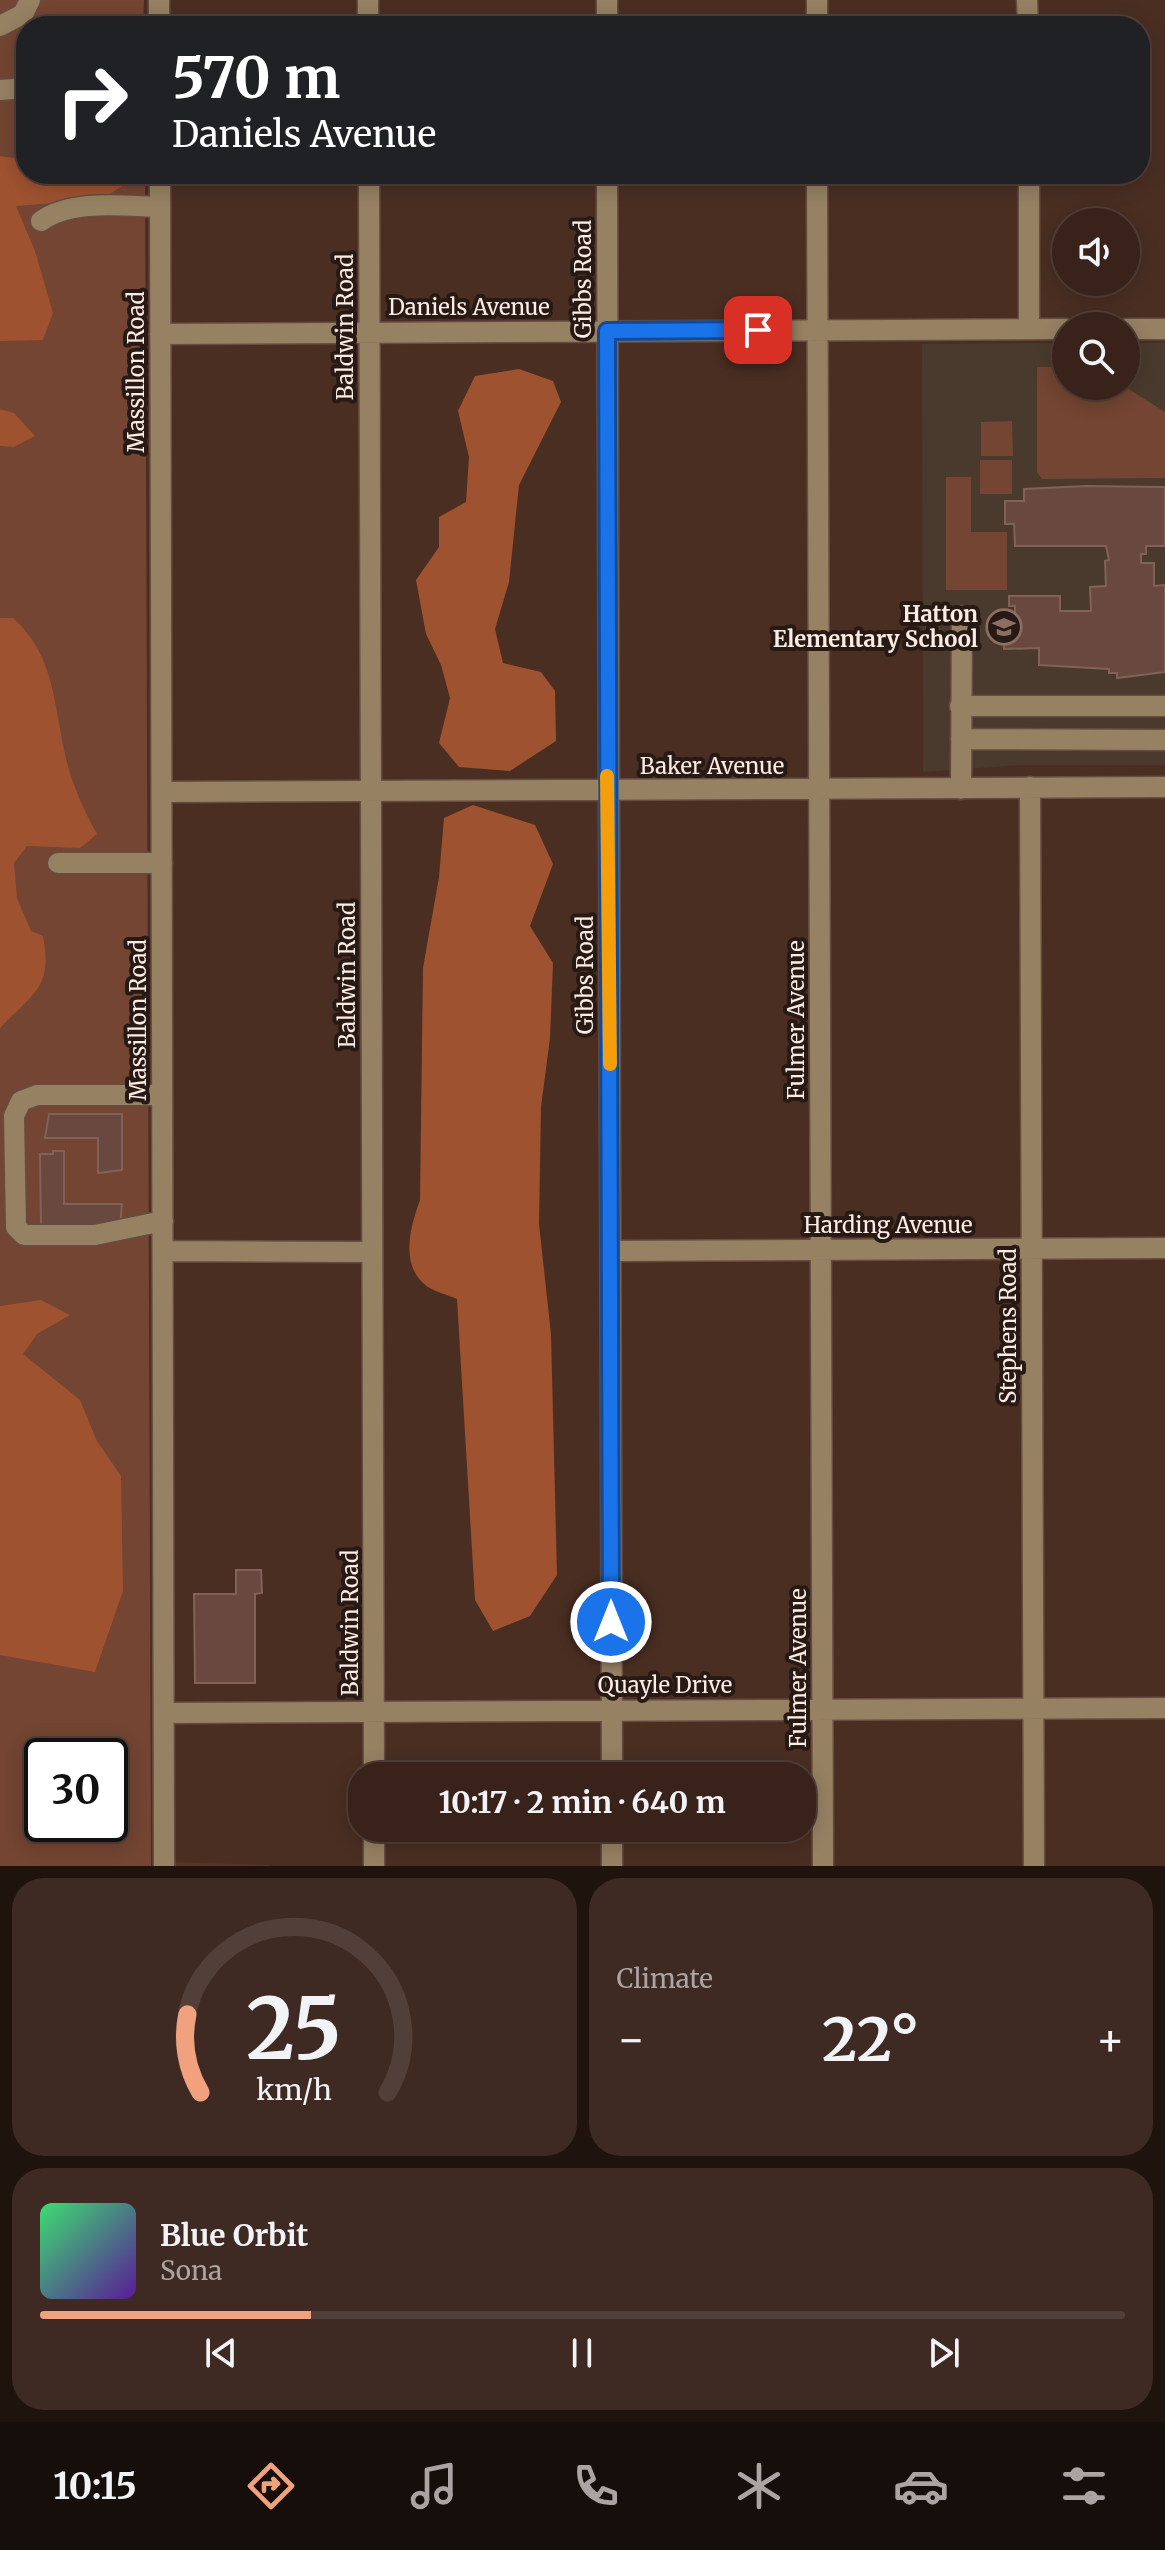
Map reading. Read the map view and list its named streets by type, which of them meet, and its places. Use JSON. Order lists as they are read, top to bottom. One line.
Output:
{"streets":{"street":["Gibbs Road","Daniels Avenue","Baldwin Road","Massillon Road","Baker Avenue","Fulmer Avenue","Harding Avenue","Stephens Road","Quayle Drive"]},"crossings":[["Gibbs Road","Daniels Avenue"],["Gibbs Road","Baker Avenue"],["Gibbs Road","Harding Avenue"],["Gibbs Road","Quayle Drive"],["Daniels Avenue","Baldwin Road"],["Daniels Avenue","Massillon Road"],["Daniels Avenue","Fulmer Avenue"],["Baldwin Road","Baker Avenue"],["Baldwin Road","Quayle Drive"],["Massillon Road","Baker Avenue"],["Massillon Road","Quayle Drive"],["Baker Avenue","Fulmer Avenue"],["Baker Avenue","Stephens Road"],["Fulmer Avenue","Harding Avenue"],["Fulmer Avenue","Quayle Drive"],["Harding Avenue","Stephens Road"],["Stephens Road","Quayle Drive"]],"places":{"school or university":["Hatton Elementary School"]},"page":{"turn":["570 m","Daniels Avenue"],"limit":"30","trip":"10:17 · 2 min · 640 m","tile":"Climate","heat":["−","22°","+"],"song":["Blue Orbit","Sona"],"tabs":"10:15","gauge":["25","km/h"]}}
